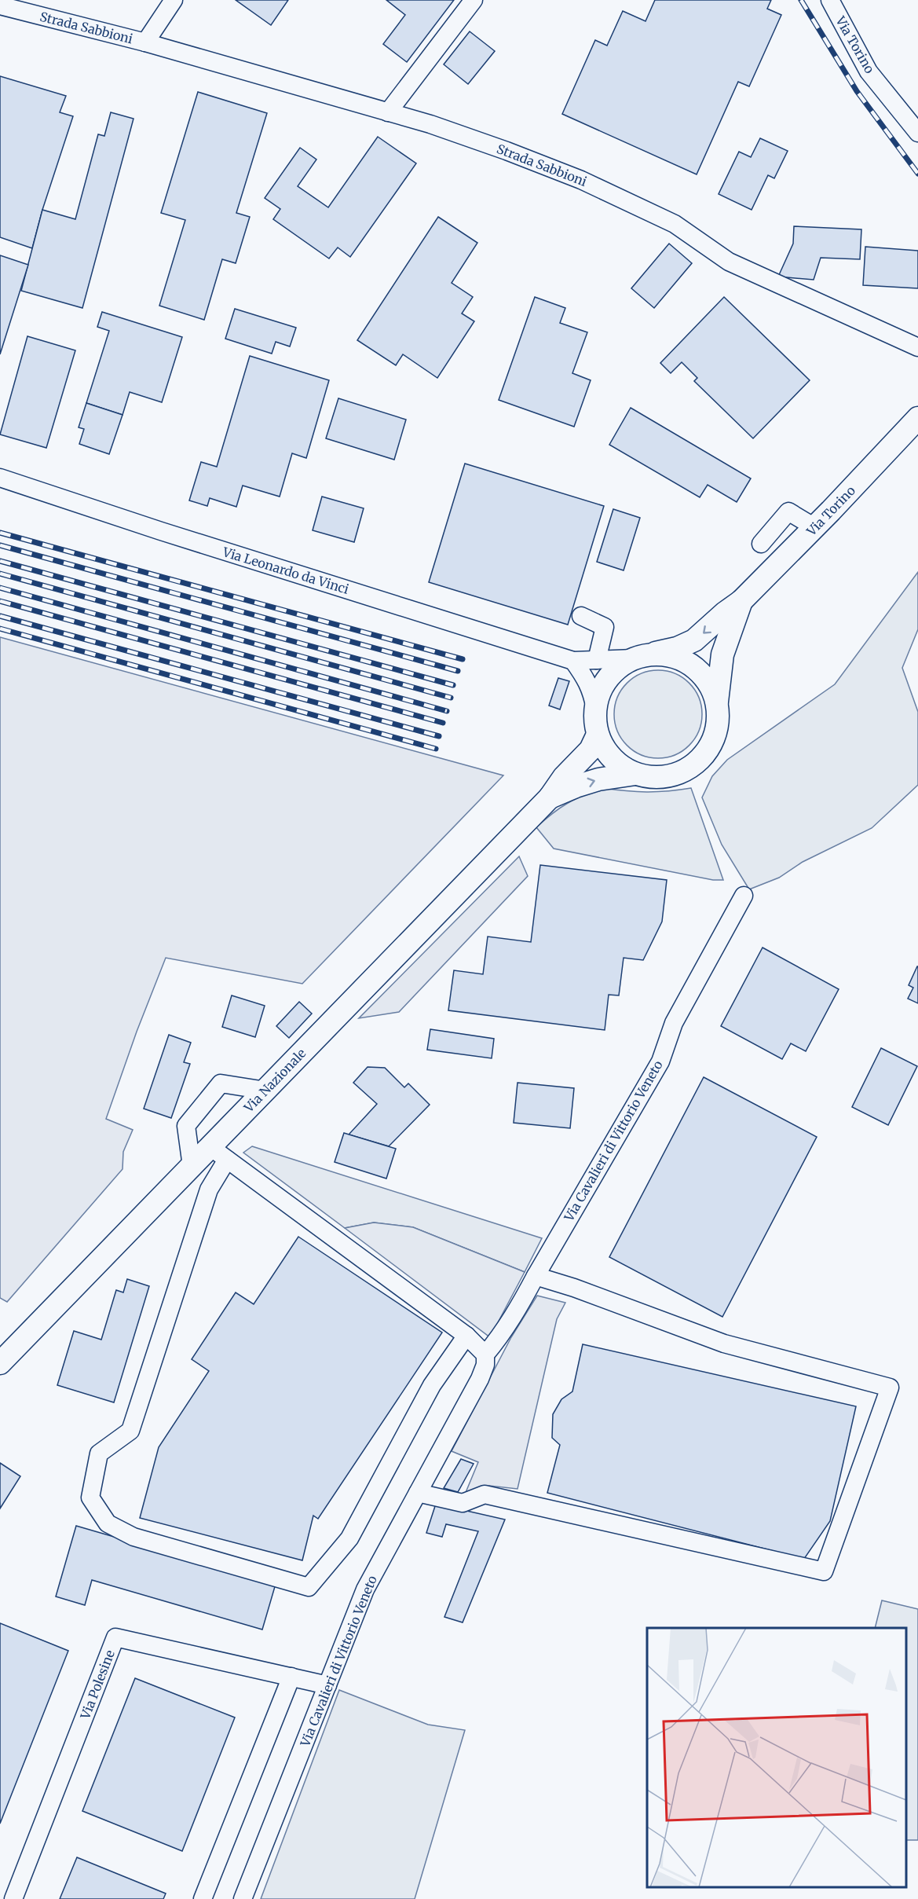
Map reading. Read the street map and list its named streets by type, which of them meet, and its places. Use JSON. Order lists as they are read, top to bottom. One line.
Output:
{"streets":{"main road":["Via Torino","Via Nazionale"],"street":["Strada Sabbioni","Via Leonardo da Vinci","Via Cavalieri di Vittorio Veneto","Via Polesine"]},"crossings":[["Via Torino","Via Leonardo da Vinci"],["Via Torino","Via Nazionale"],["Via Leonardo da Vinci","Via Nazionale"],["Via Cavalieri di Vittorio Veneto","Via Polesine"]]}
